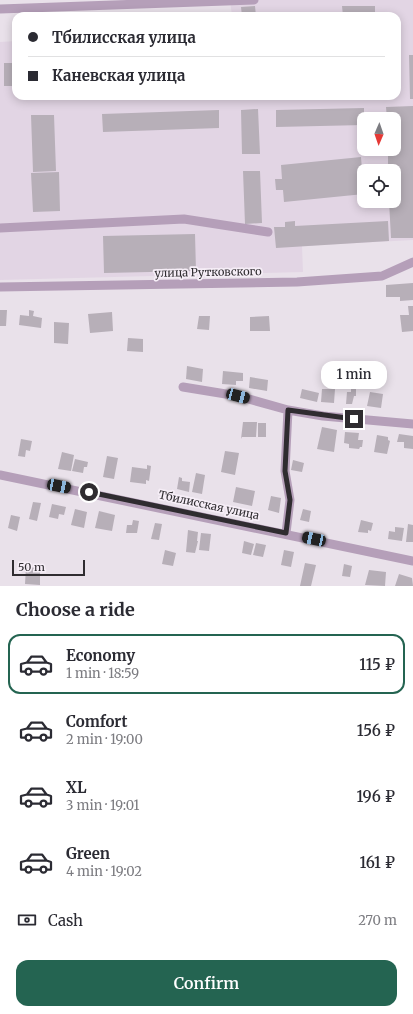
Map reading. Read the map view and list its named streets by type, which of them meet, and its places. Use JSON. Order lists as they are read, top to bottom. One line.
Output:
{"streets":{"street":["улица Рутковского","Тбилисская улица"]},"scale_bar":"50 m","north":"bottom","page":{"banner":["Тбилисская улица","Каневская улица"],"bubble":"1 min","scale":"50 m","heading":"Choose a ride","list":[{"name":"Economy","note":"1 min · 18:59","value":"115 ₽"},{"name":"Comfort","note":"2 min · 19:00","value":"156 ₽"},{"name":"XL","note":"3 min · 19:01","value":"196 ₽"},{"name":"Green","note":"4 min · 19:02","value":"161 ₽"}],"pay":["Cash","270 m"],"buttons":"Confirm"}}
